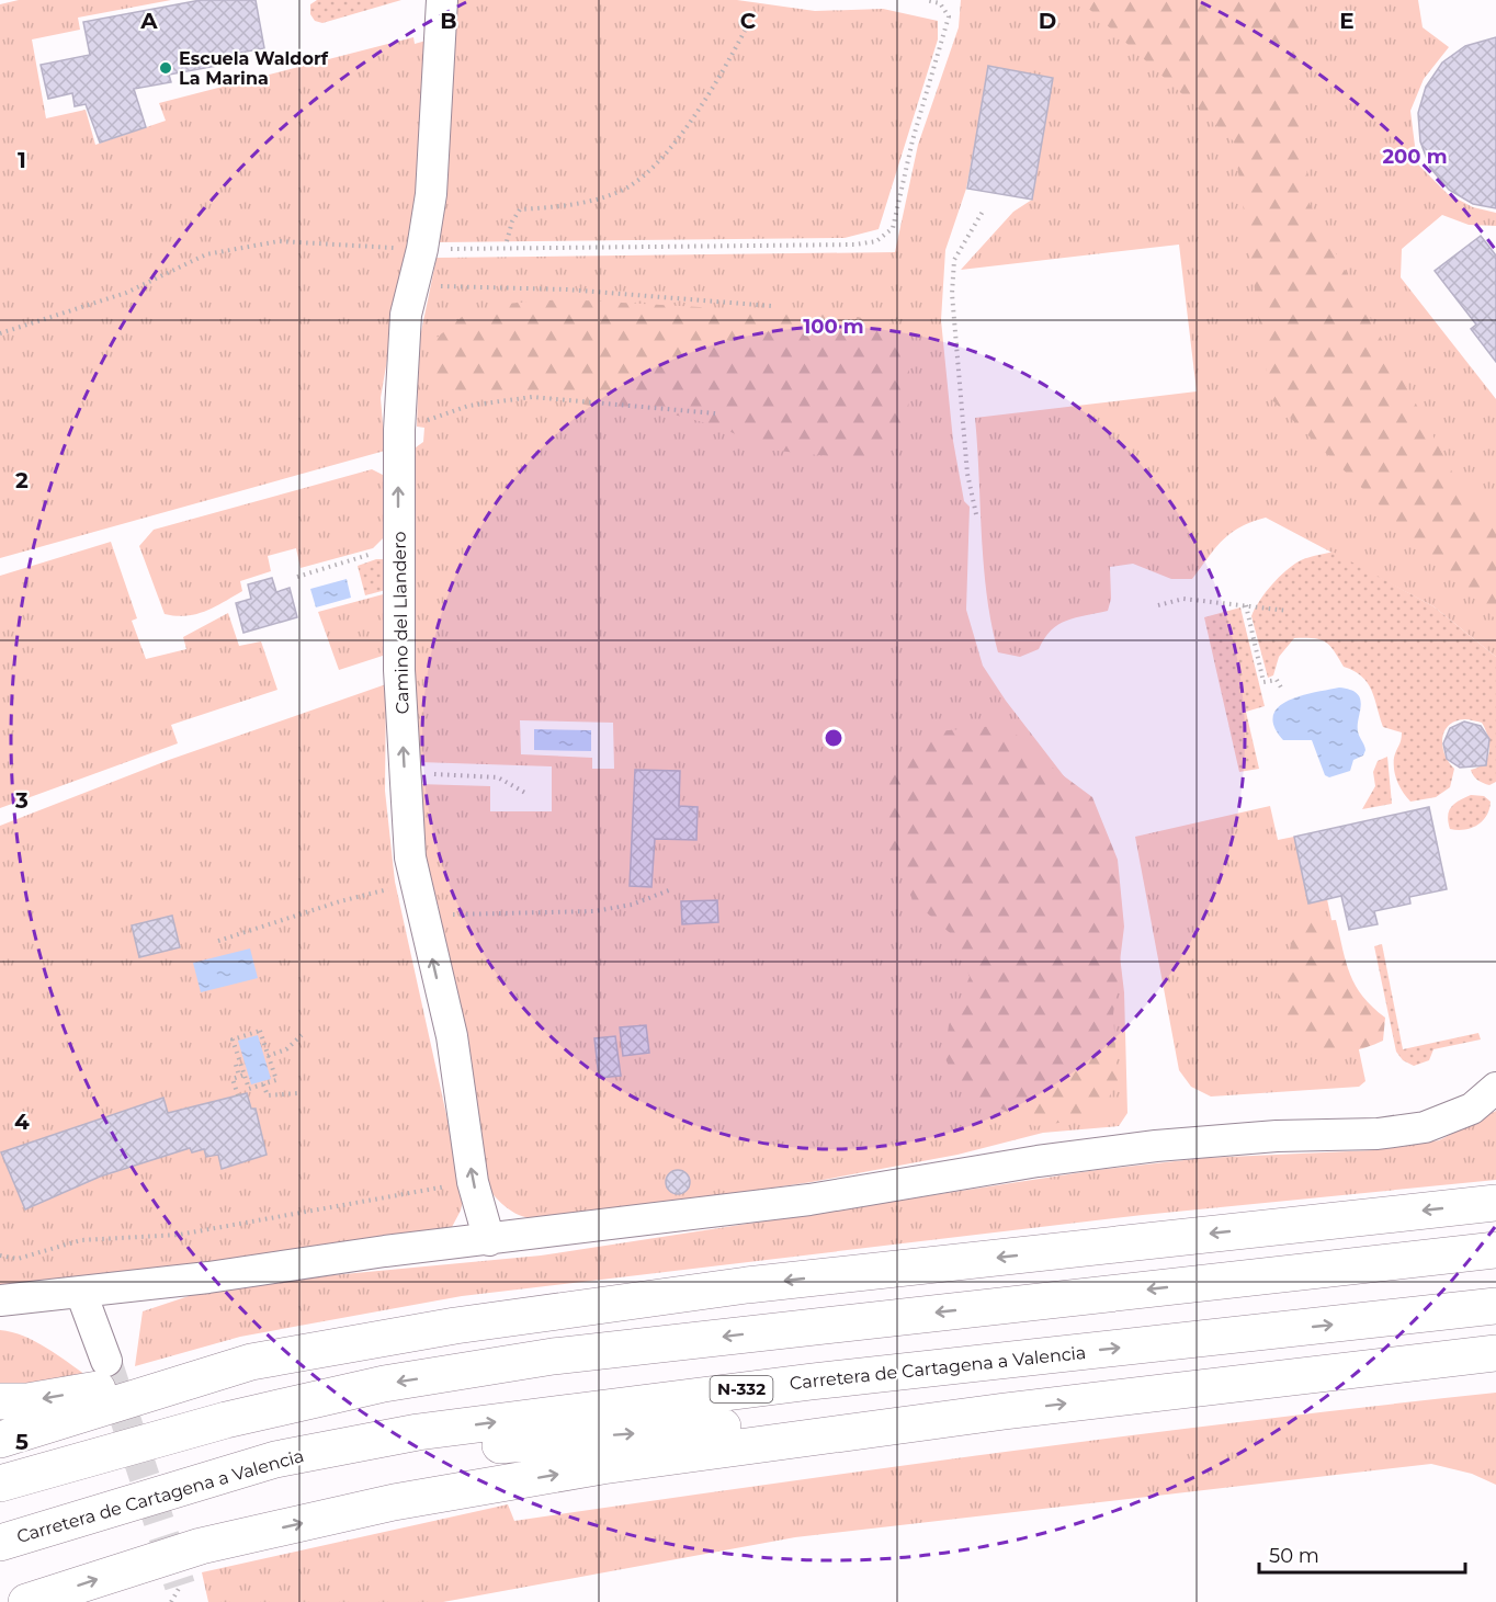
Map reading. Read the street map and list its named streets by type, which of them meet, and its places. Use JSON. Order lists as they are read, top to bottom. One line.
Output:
{"streets":{"highway":["Carretera de Cartagena a Valencia","N-332"],"street":["Camino del Llandero"]},"crossings":[["Carretera de Cartagena a Valencia","N-332"]],"one_way":["Camino del Llandero"],"places":["Escuela Waldorf La Marina"],"scale_bar":"50 m","grid":{"columns":["A","B","C","D","E"],"rows":["1","2","3","4","5"]},"rings":["200 m","100 m"]}
